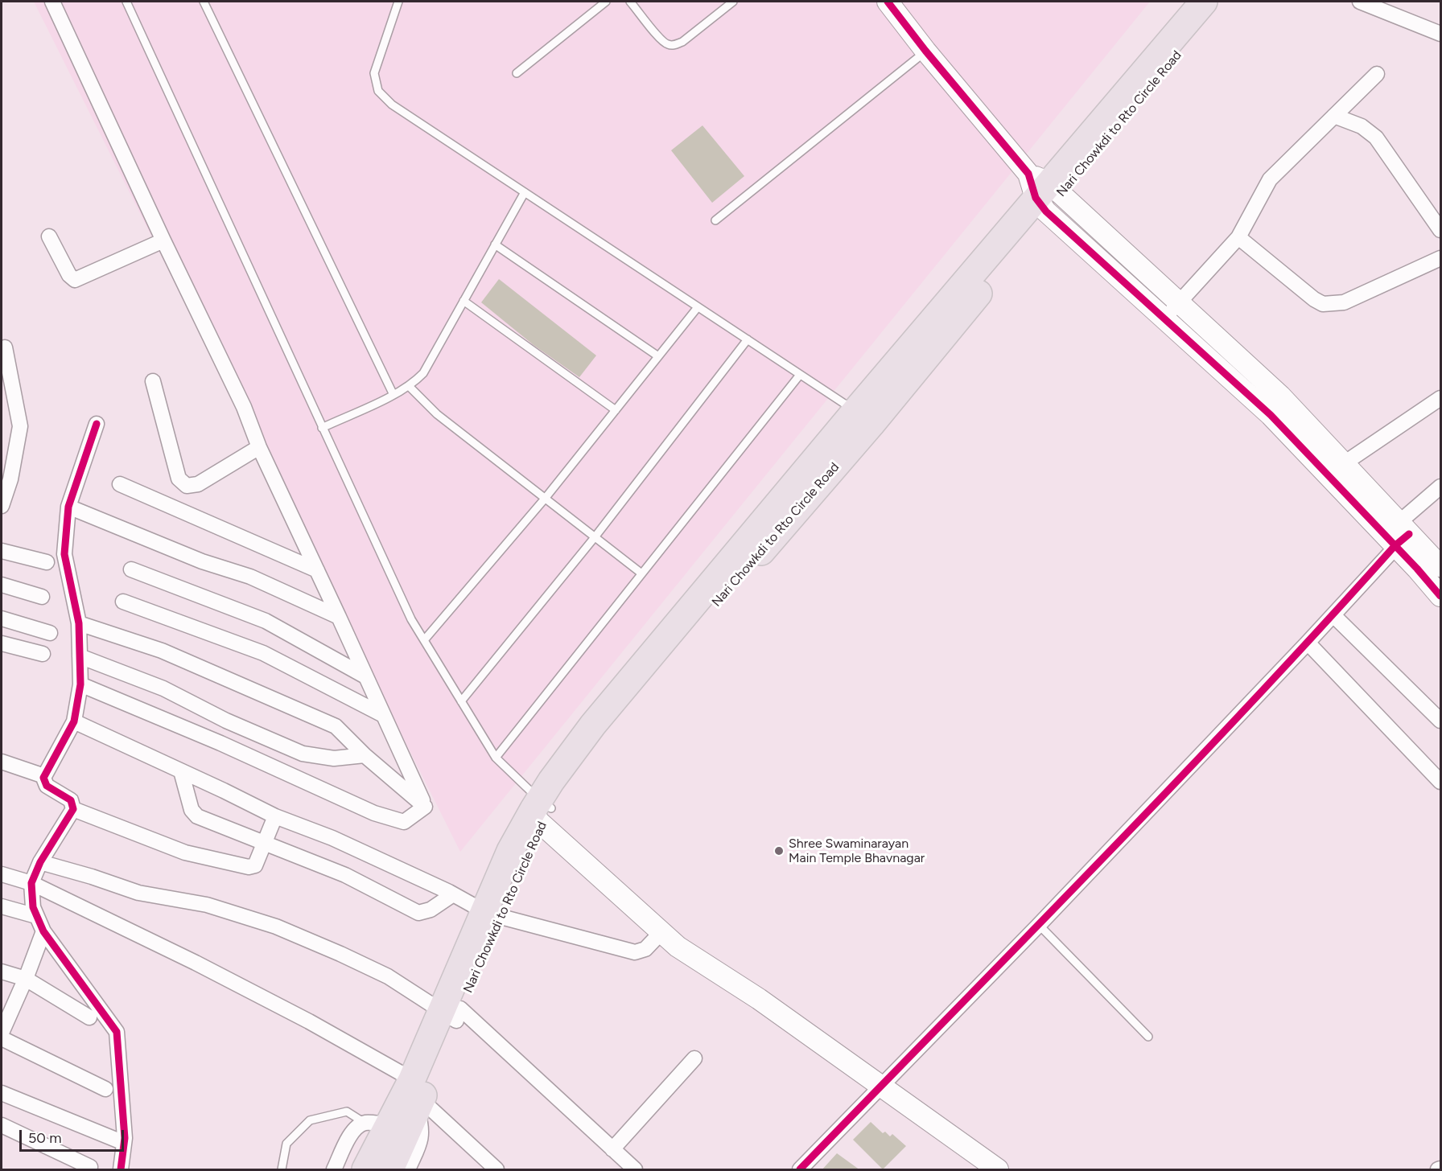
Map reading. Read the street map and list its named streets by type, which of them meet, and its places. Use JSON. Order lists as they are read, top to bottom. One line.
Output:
{"streets":{"highway":["Nari Chowkdi to Rto Circle Road"]},"places":["Shree Swaminarayan Main Temple Bhavnagar"],"scale_bar":"50 m"}
